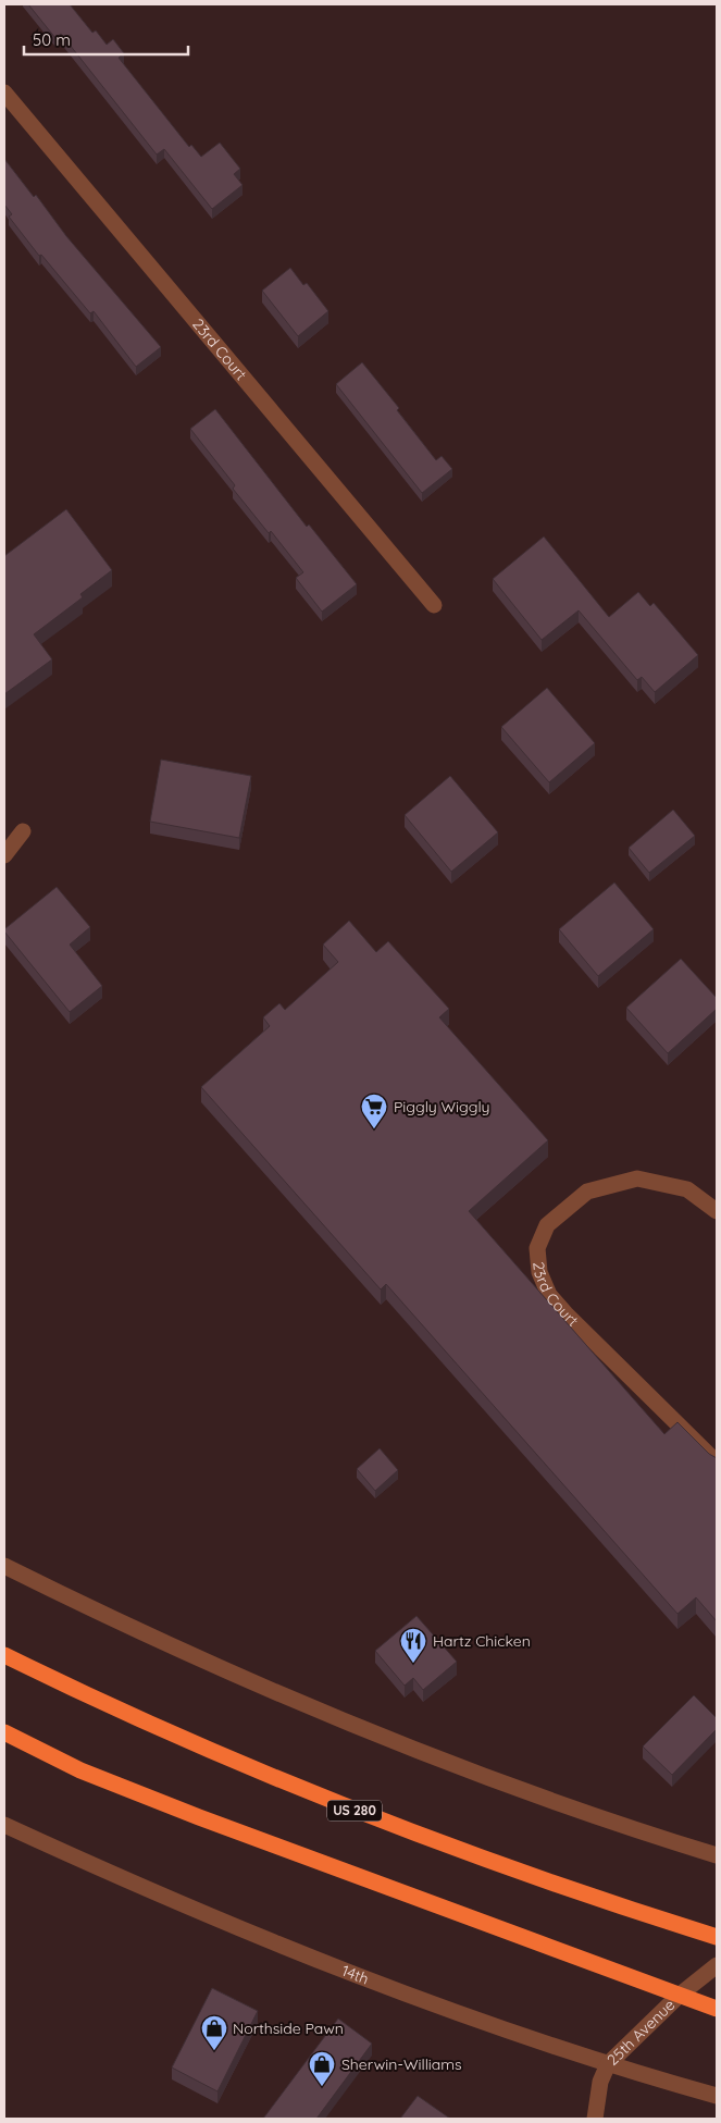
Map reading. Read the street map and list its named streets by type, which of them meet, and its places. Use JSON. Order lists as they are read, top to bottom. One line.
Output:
{"streets":{"highway":["US 280"],"street":["23rd Court","14th","25th Avenue"]},"crossings":[["14th","25th Avenue"]],"places":{"supermarket":["Piggly Wiggly"],"restaurant":["Hartz Chicken"],"shop":["Northside Pawn","Sherwin-Williams"]},"scale_bar":"50 m"}
